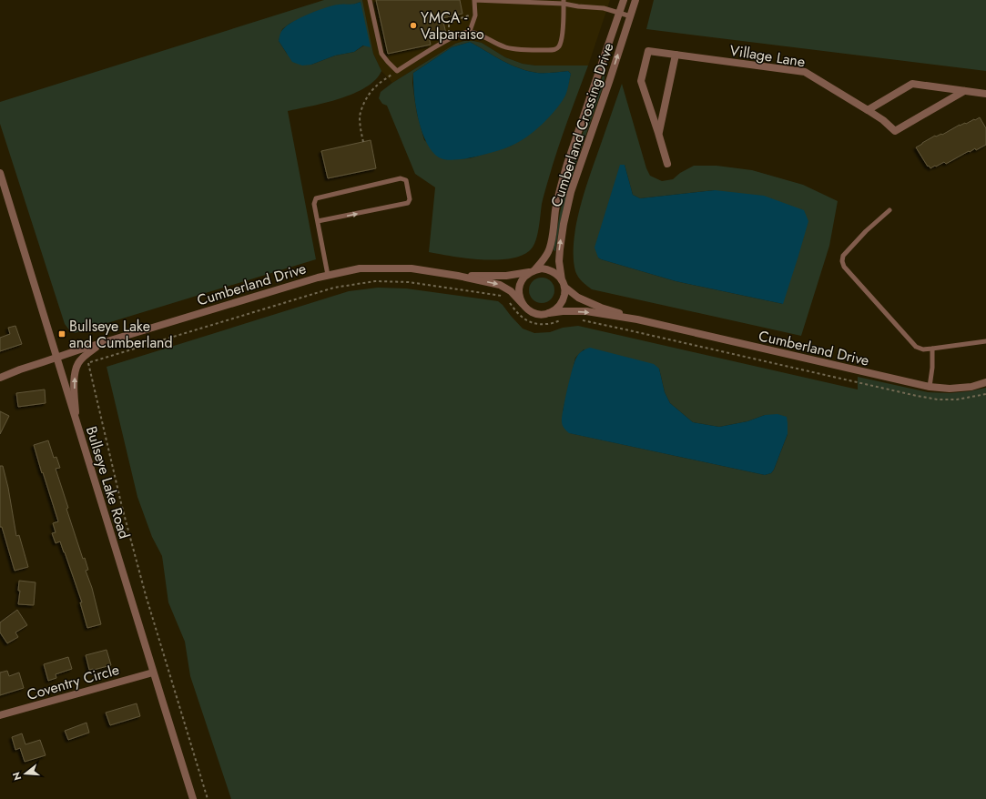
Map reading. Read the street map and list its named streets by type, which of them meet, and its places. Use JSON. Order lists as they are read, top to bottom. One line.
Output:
{"streets":{"street":["Village Lane","Cumberland Crossing Drive","Cumberland Drive","Bullseye Lake Road","Coventry Circle"]},"crossings":[["Cumberland Crossing Drive","Cumberland Drive"],["Cumberland Drive","Bullseye Lake Road"],["Bullseye Lake Road","Coventry Circle"]],"places":{"other":["YMCA - Valparaiso"],"transit":["Bullseye Lake and Cumberland"]},"north":"left"}
